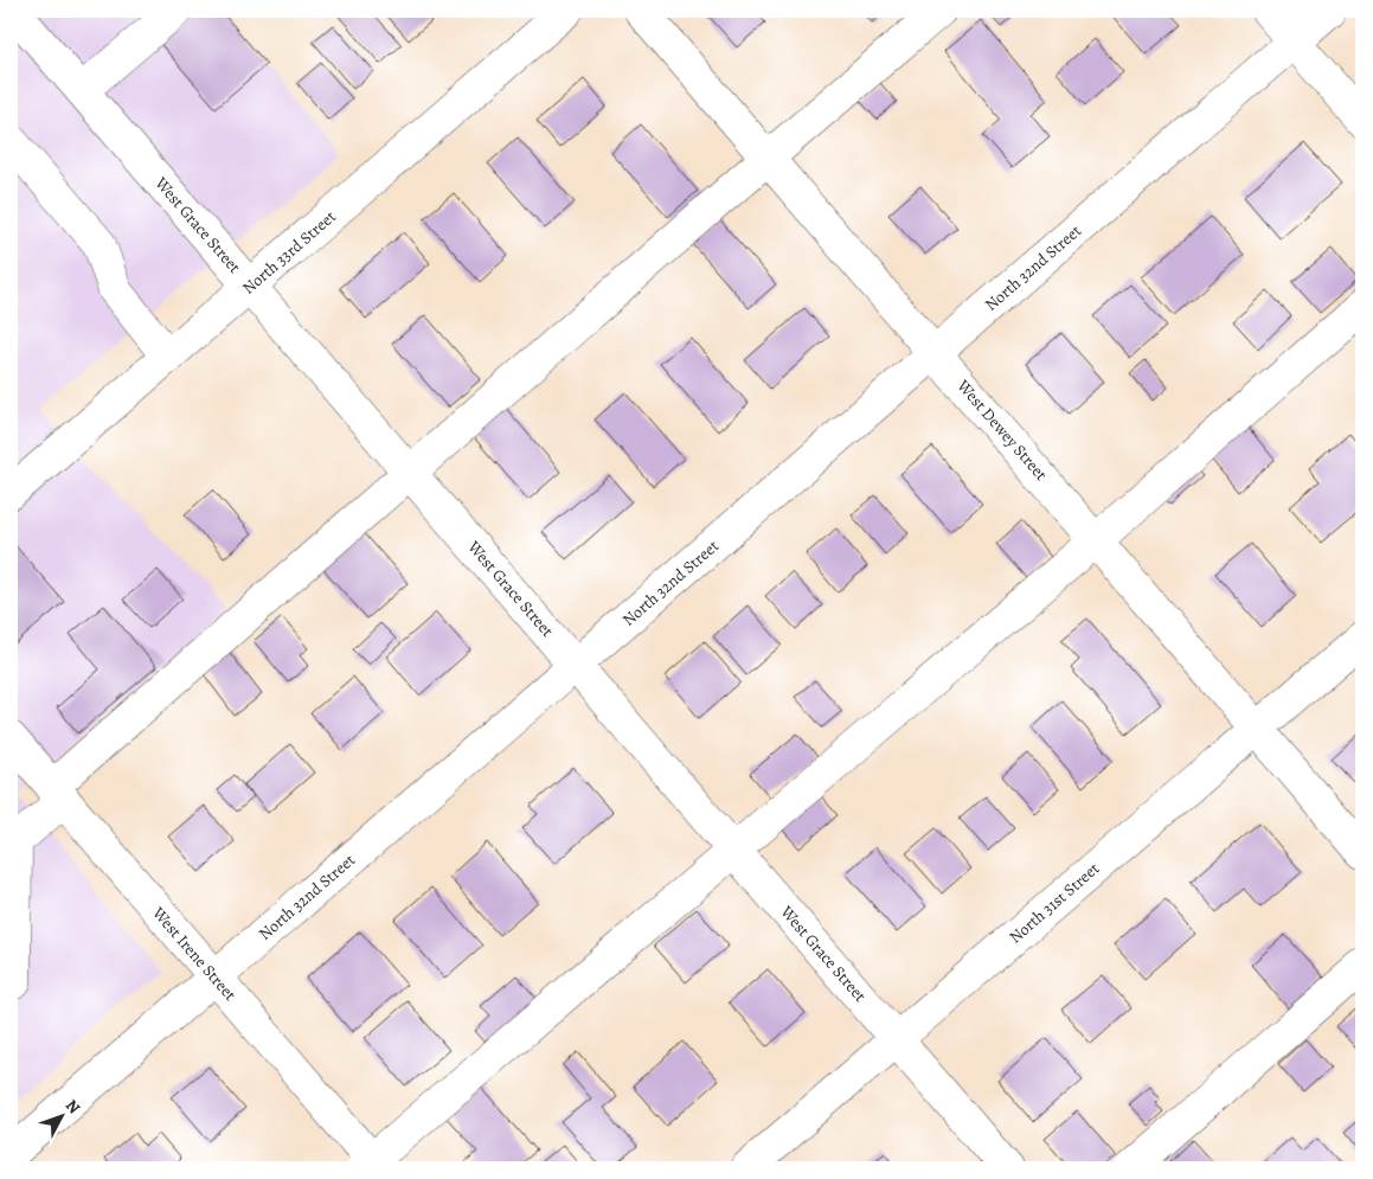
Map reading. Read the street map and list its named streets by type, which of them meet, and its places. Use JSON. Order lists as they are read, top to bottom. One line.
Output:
{"streets":{"street":["West Grace Street","North 33rd Street","North 32nd Street","West Dewey Street","North 31st Street","West Irene Street"]},"crossings":[["West Grace Street","North 33rd Street"],["West Grace Street","North 32nd Street"],["West Grace Street","North 31st Street"],["North 32nd Street","West Dewey Street"],["North 32nd Street","West Irene Street"],["West Dewey Street","North 31st Street"]],"north":"top right"}
